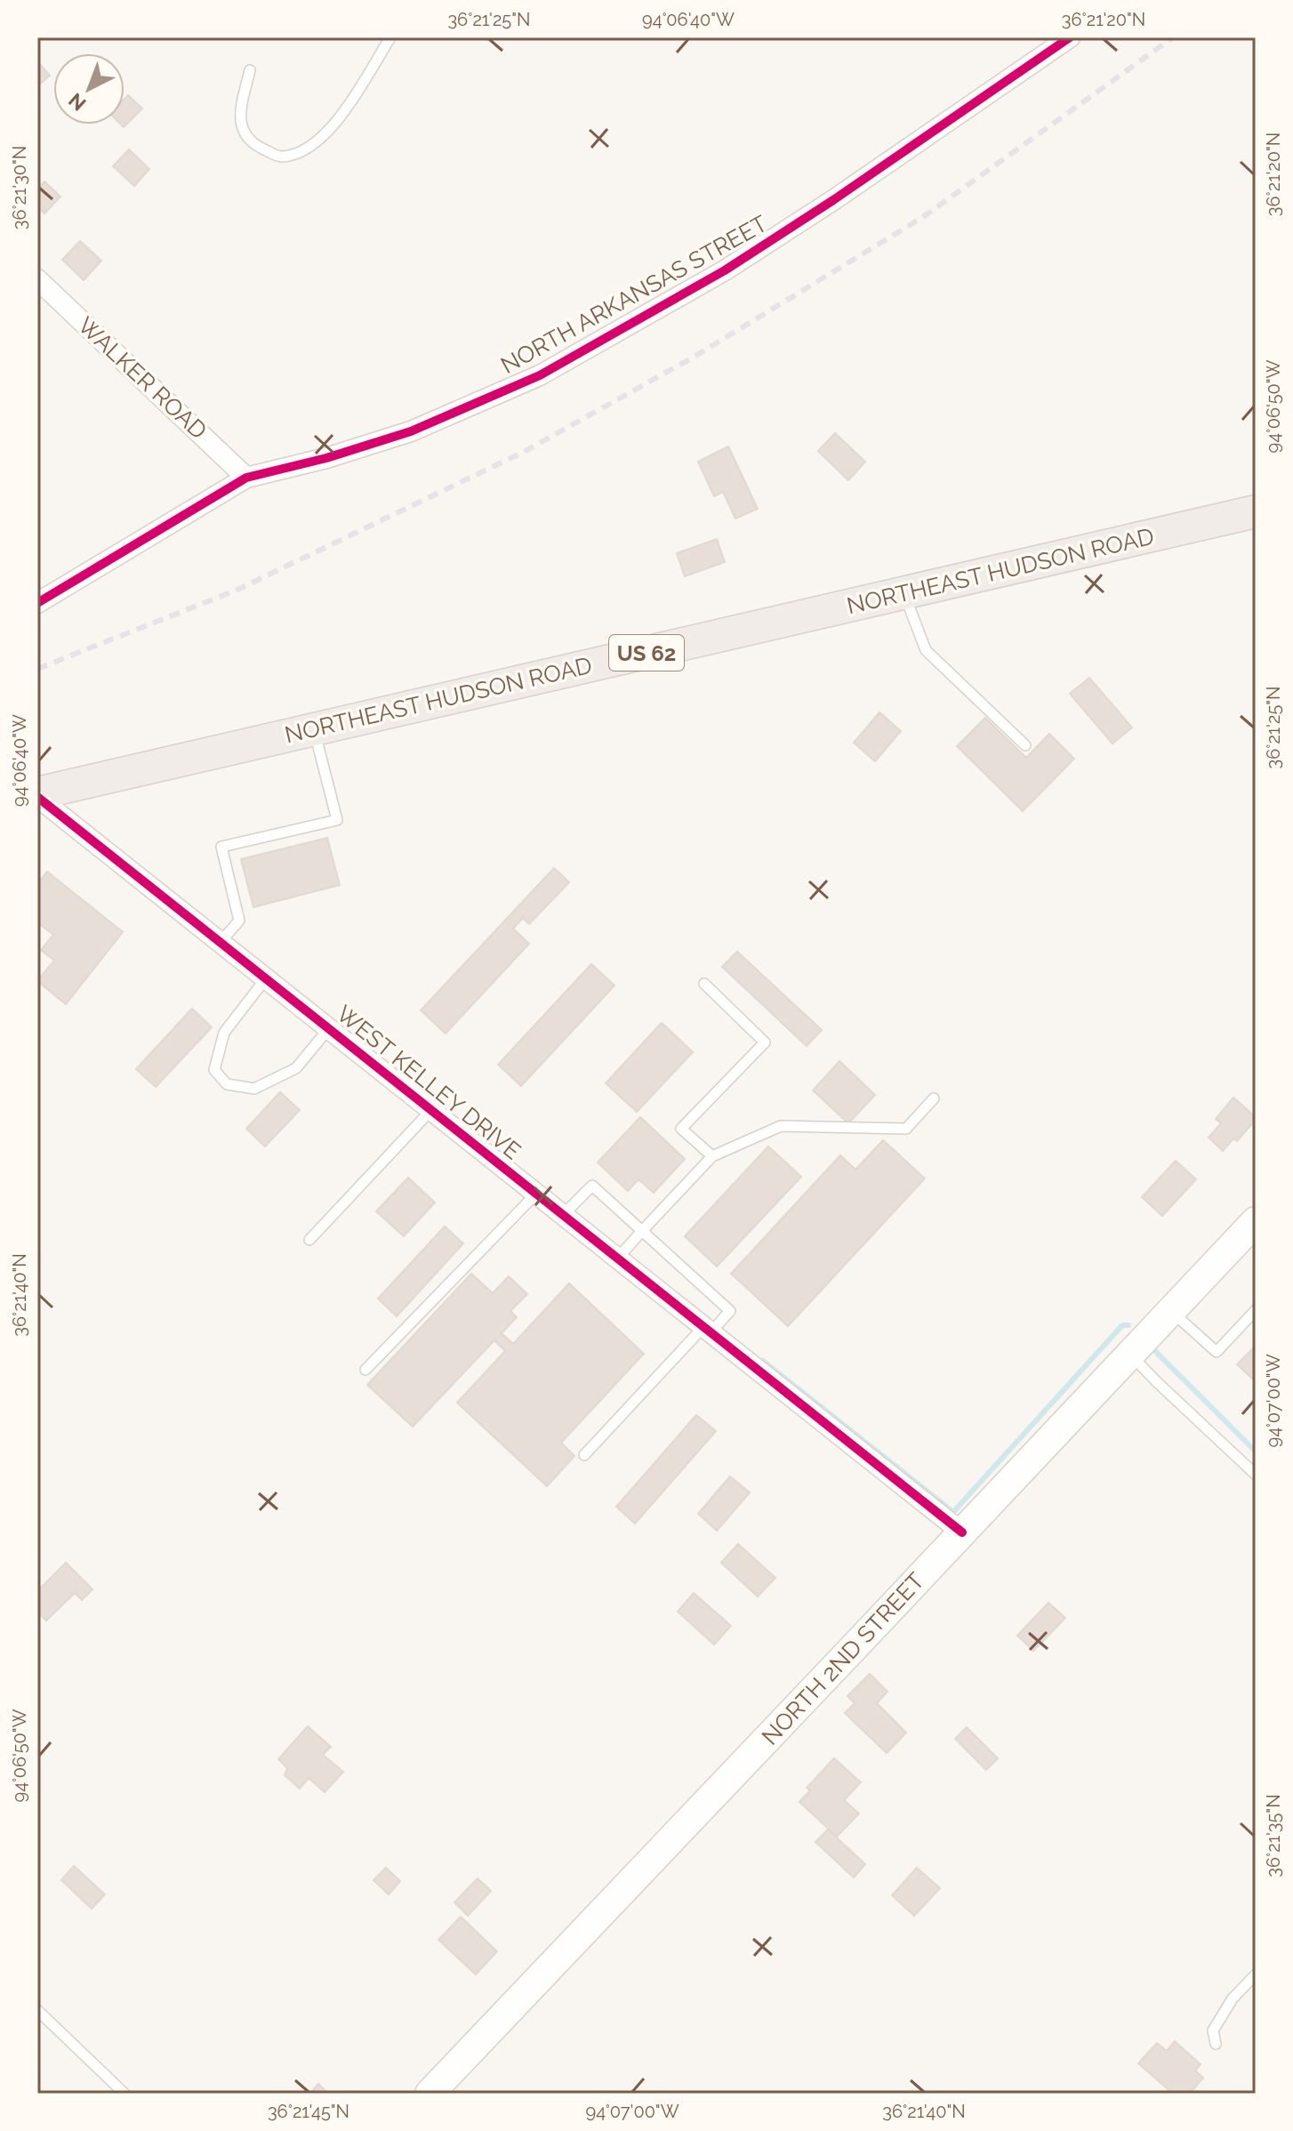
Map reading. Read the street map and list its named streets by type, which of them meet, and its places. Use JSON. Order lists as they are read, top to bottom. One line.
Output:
{"streets":{"highway":["NORTHEAST HUDSON ROAD","US 62"],"main road":["NORTH 2ND STREET"],"street":["NORTH ARKANSAS STREET","WALKER ROAD","WEST KELLEY DRIVE"]},"crossings":[["NORTH ARKANSAS STREET","WALKER ROAD"],["NORTHEAST HUDSON ROAD","WEST KELLEY DRIVE"],["WEST KELLEY DRIVE","NORTH 2ND STREET"]],"north":"bottom left","coordinates":["36°21'25\"N","94°06'40\"W","36°21'20\"N","36°21'30\"N","94°06'50\"W","36°21'40\"N","94°07'00\"W","36°21'35\"N","36°21'45\"N"]}
